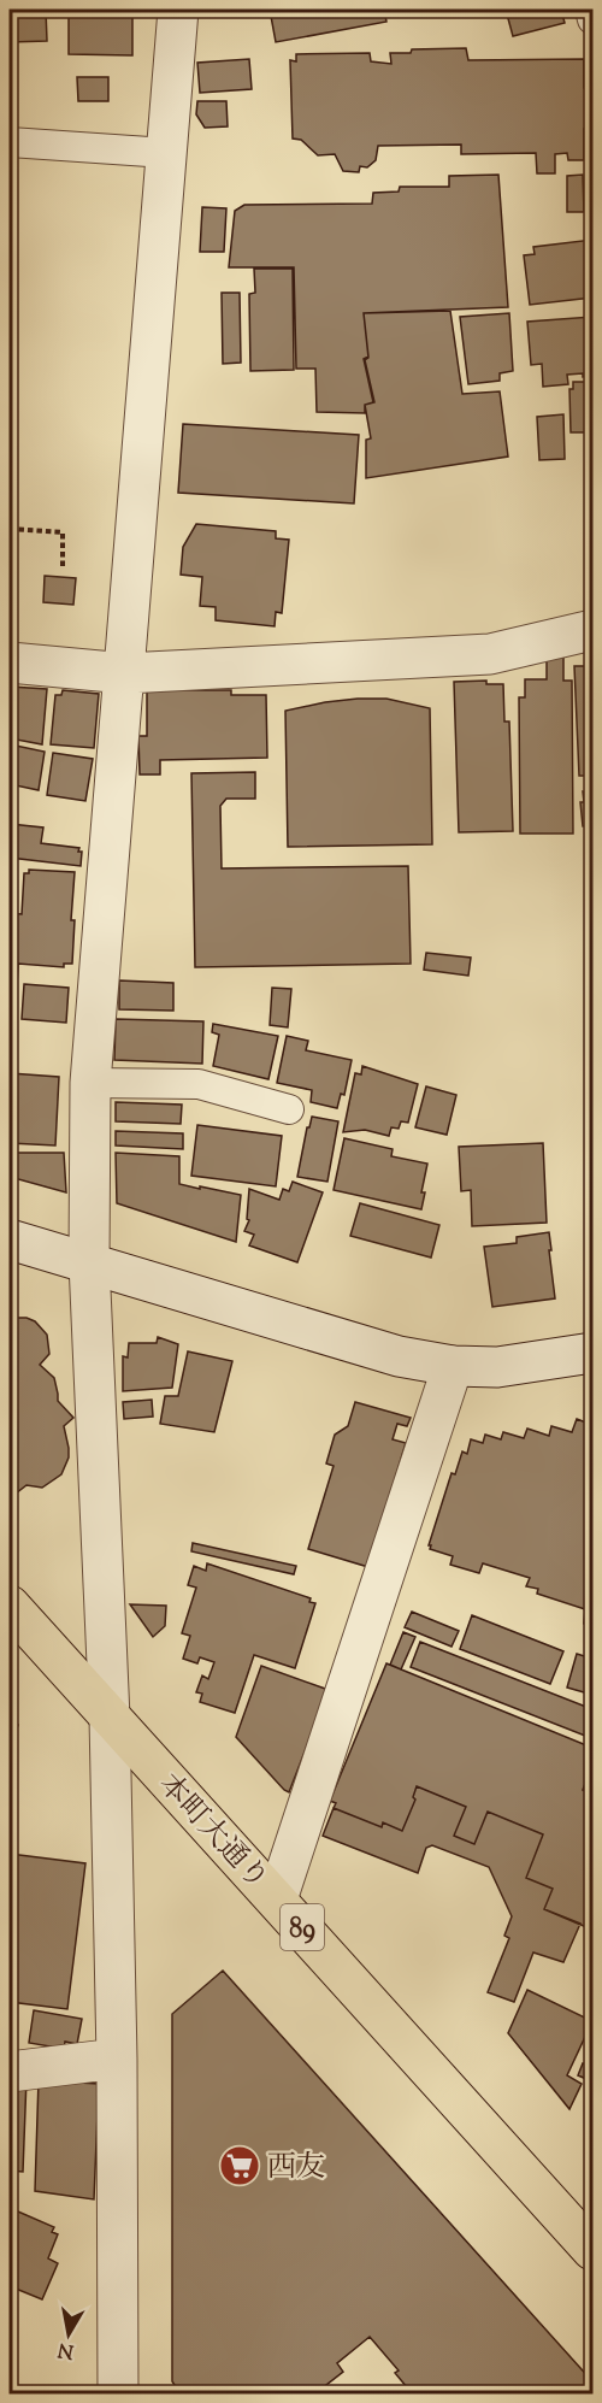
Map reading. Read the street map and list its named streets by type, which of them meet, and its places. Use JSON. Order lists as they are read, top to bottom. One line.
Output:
{"streets":{"main road":["本町大通り","89"]},"places":{"supermarket":["西友"]},"north":"bottom"}
